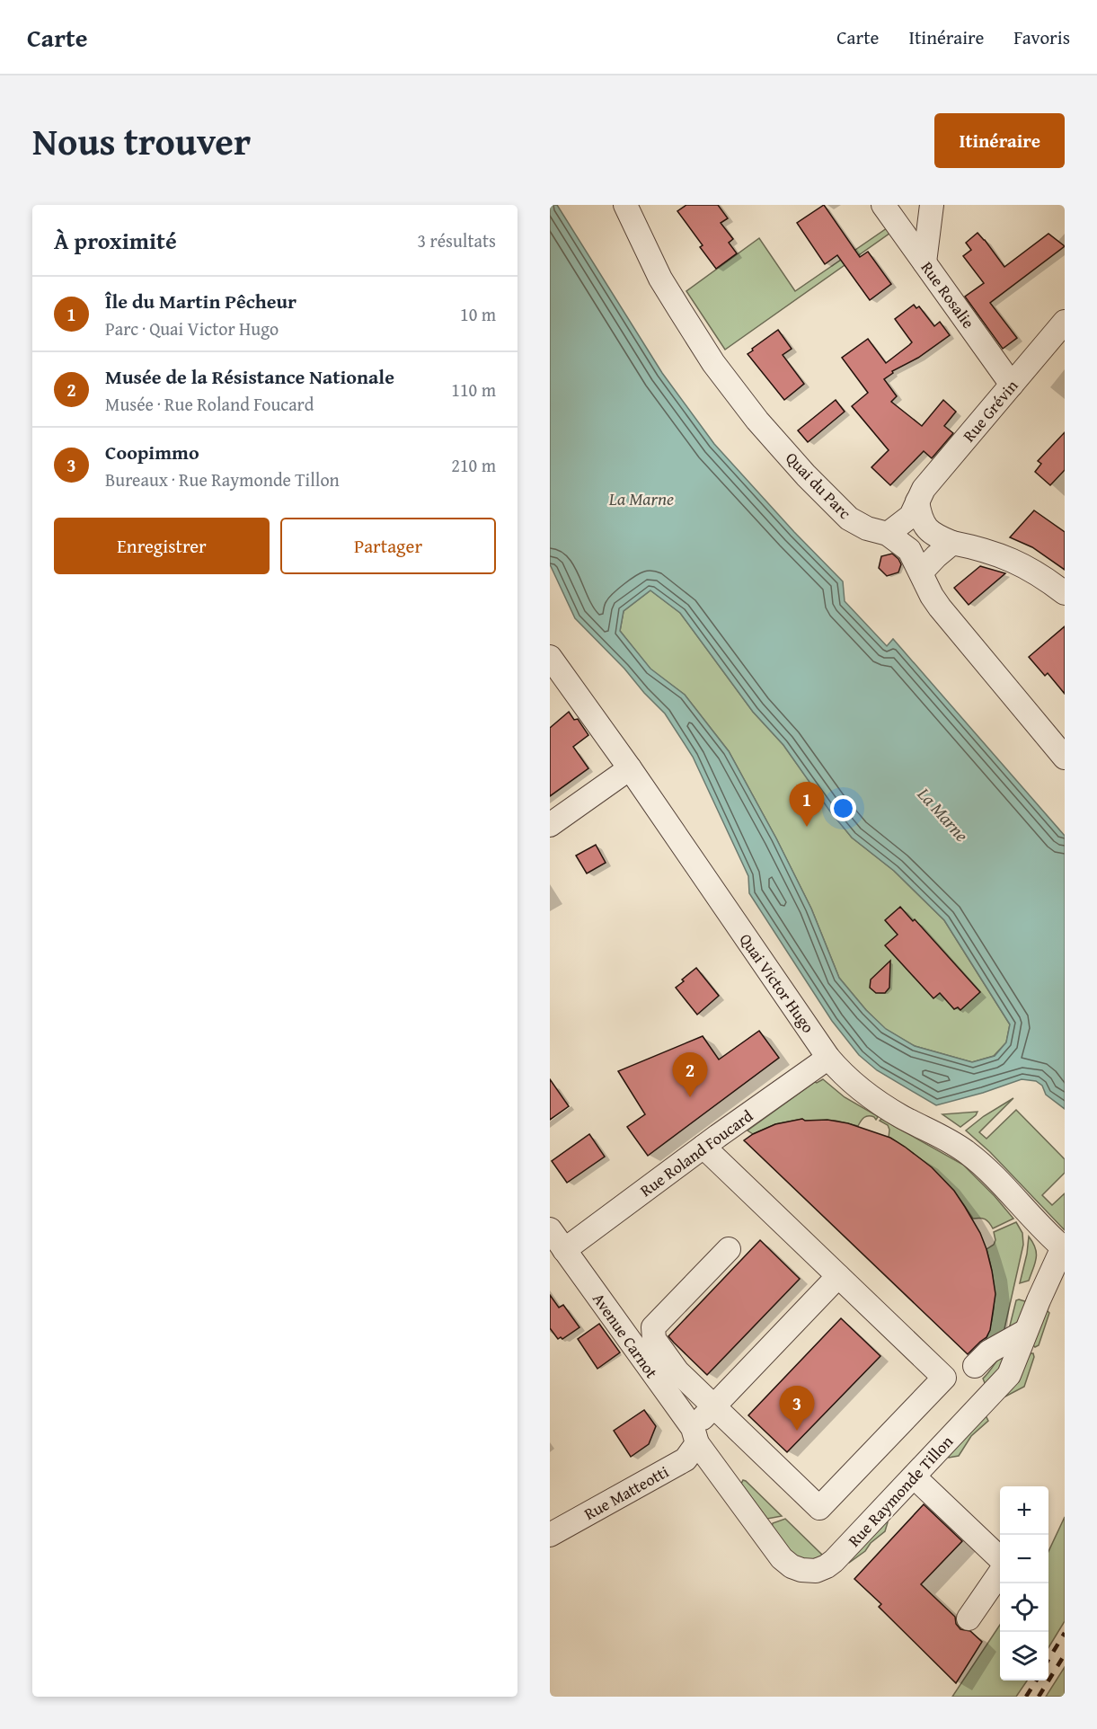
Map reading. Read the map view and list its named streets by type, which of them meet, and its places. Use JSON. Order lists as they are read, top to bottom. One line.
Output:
{"streets":{"street":["Rue Rosalie","Rue Grévin","Quai du Parc","Quai Victor Hugo","Rue Roland Foucard","Avenue Carnot","Rue Raymonde Tillon","Rue Matteotti"]},"crossings":[["Rue Rosalie","Rue Grévin"],["Rue Grévin","Quai du Parc"],["Quai Victor Hugo","Rue Roland Foucard"],["Quai Victor Hugo","Rue Raymonde Tillon"],["Rue Roland Foucard","Avenue Carnot"],["Avenue Carnot","Rue Raymonde Tillon"],["Avenue Carnot","Rue Matteotti"],["Rue Raymonde Tillon","Rue Matteotti"]],"water":["La Marne"],"page":{"header":"Carte","nav":["Carte","Itinéraire","Favoris"],"title":"Nous trouver","buttons":["Itinéraire",["Enregistrer","Partager"]],"heading":["À proximité","3 résultats"],"list":[{"mark":"1","name":"Île du Martin Pêcheur","note":"Parc · Quai Victor Hugo","value":"10 m"},{"mark":"2","name":"Musée de la Résistance Nationale","note":"Musée · Rue Roland Foucard","value":"110 m"},{"mark":"3","name":"Coopimmo","note":"Bureaux · Rue Raymonde Tillon","value":"210 m"}],"pins":["1","2","3"],"map_buttons":["+","−"]}}
